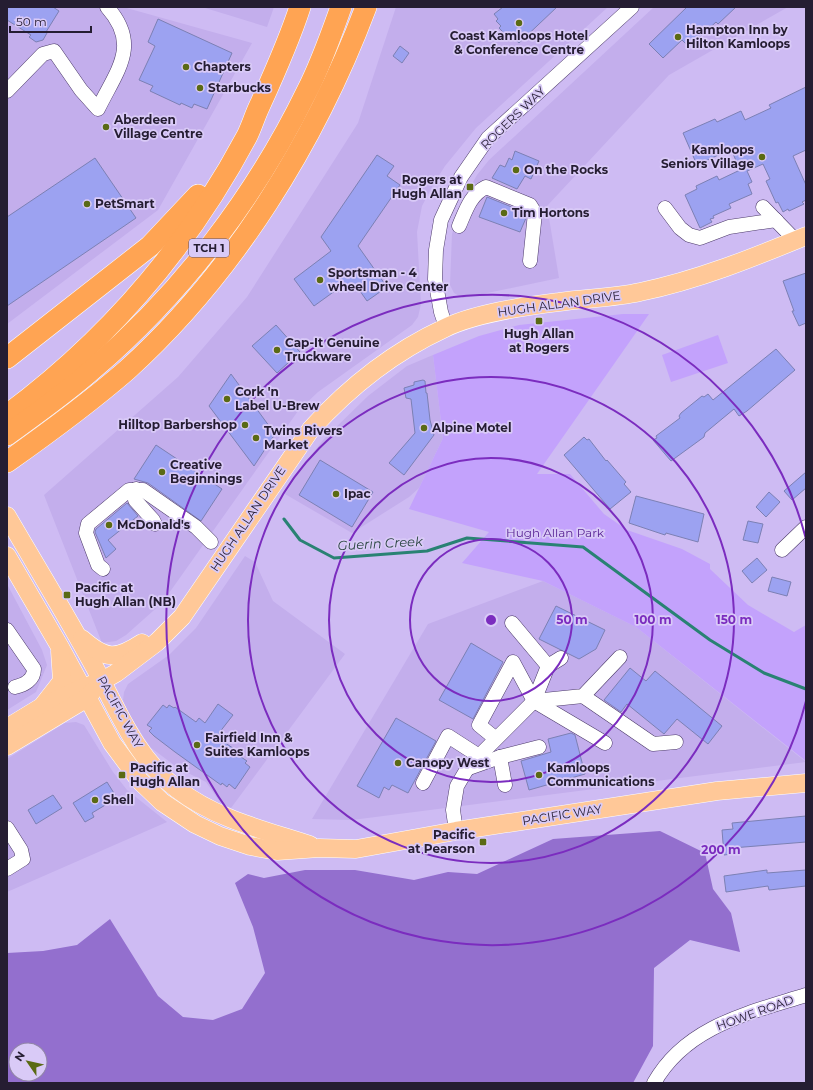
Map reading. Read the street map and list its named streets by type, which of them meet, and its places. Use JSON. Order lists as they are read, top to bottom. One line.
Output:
{"streets":{"highway":["TCH 1"],"main road":["HUGH ALLAN DRIVE","PACIFIC WAY"],"street":["ROGERS WAY","HOWE ROAD"]},"crossings":[["ROGERS WAY","HUGH ALLAN DRIVE"],["HUGH ALLAN DRIVE","PACIFIC WAY"]],"water":["Guerin Creek"],"parks":["Hugh Allan Park"],"places":{"other":["Coast Kamloops Hotel & Conference Centre","Hampton Inn by Hilton Kamloops","Chapters","Starbucks","Aberdeen Village Centre","Kamloops Seniors Village","On the Rocks","PetSmart","Tim Hortons","Sportsman - 4 wheel Drive Center","Cap-It Genuine Truckware","Cork 'n Label U-Brew","Hilltop Barbershop","Alpine Motel","Twins Rivers Market","Creative Beginnings","Ipac","McDonald's","Fairfield Inn & Suites Kamloops","Canopy West","Kamloops Communications","Shell"],"transit":["Rogers at Hugh Allan","Hugh Allan at Rogers","Pacific at Hugh Allan (NB)","Pacific at Hugh Allan","Pacific at Pearson"]},"scale_bar":"50 m","north":"top left","rings":["50 m","100 m","150 m","200 m"]}
